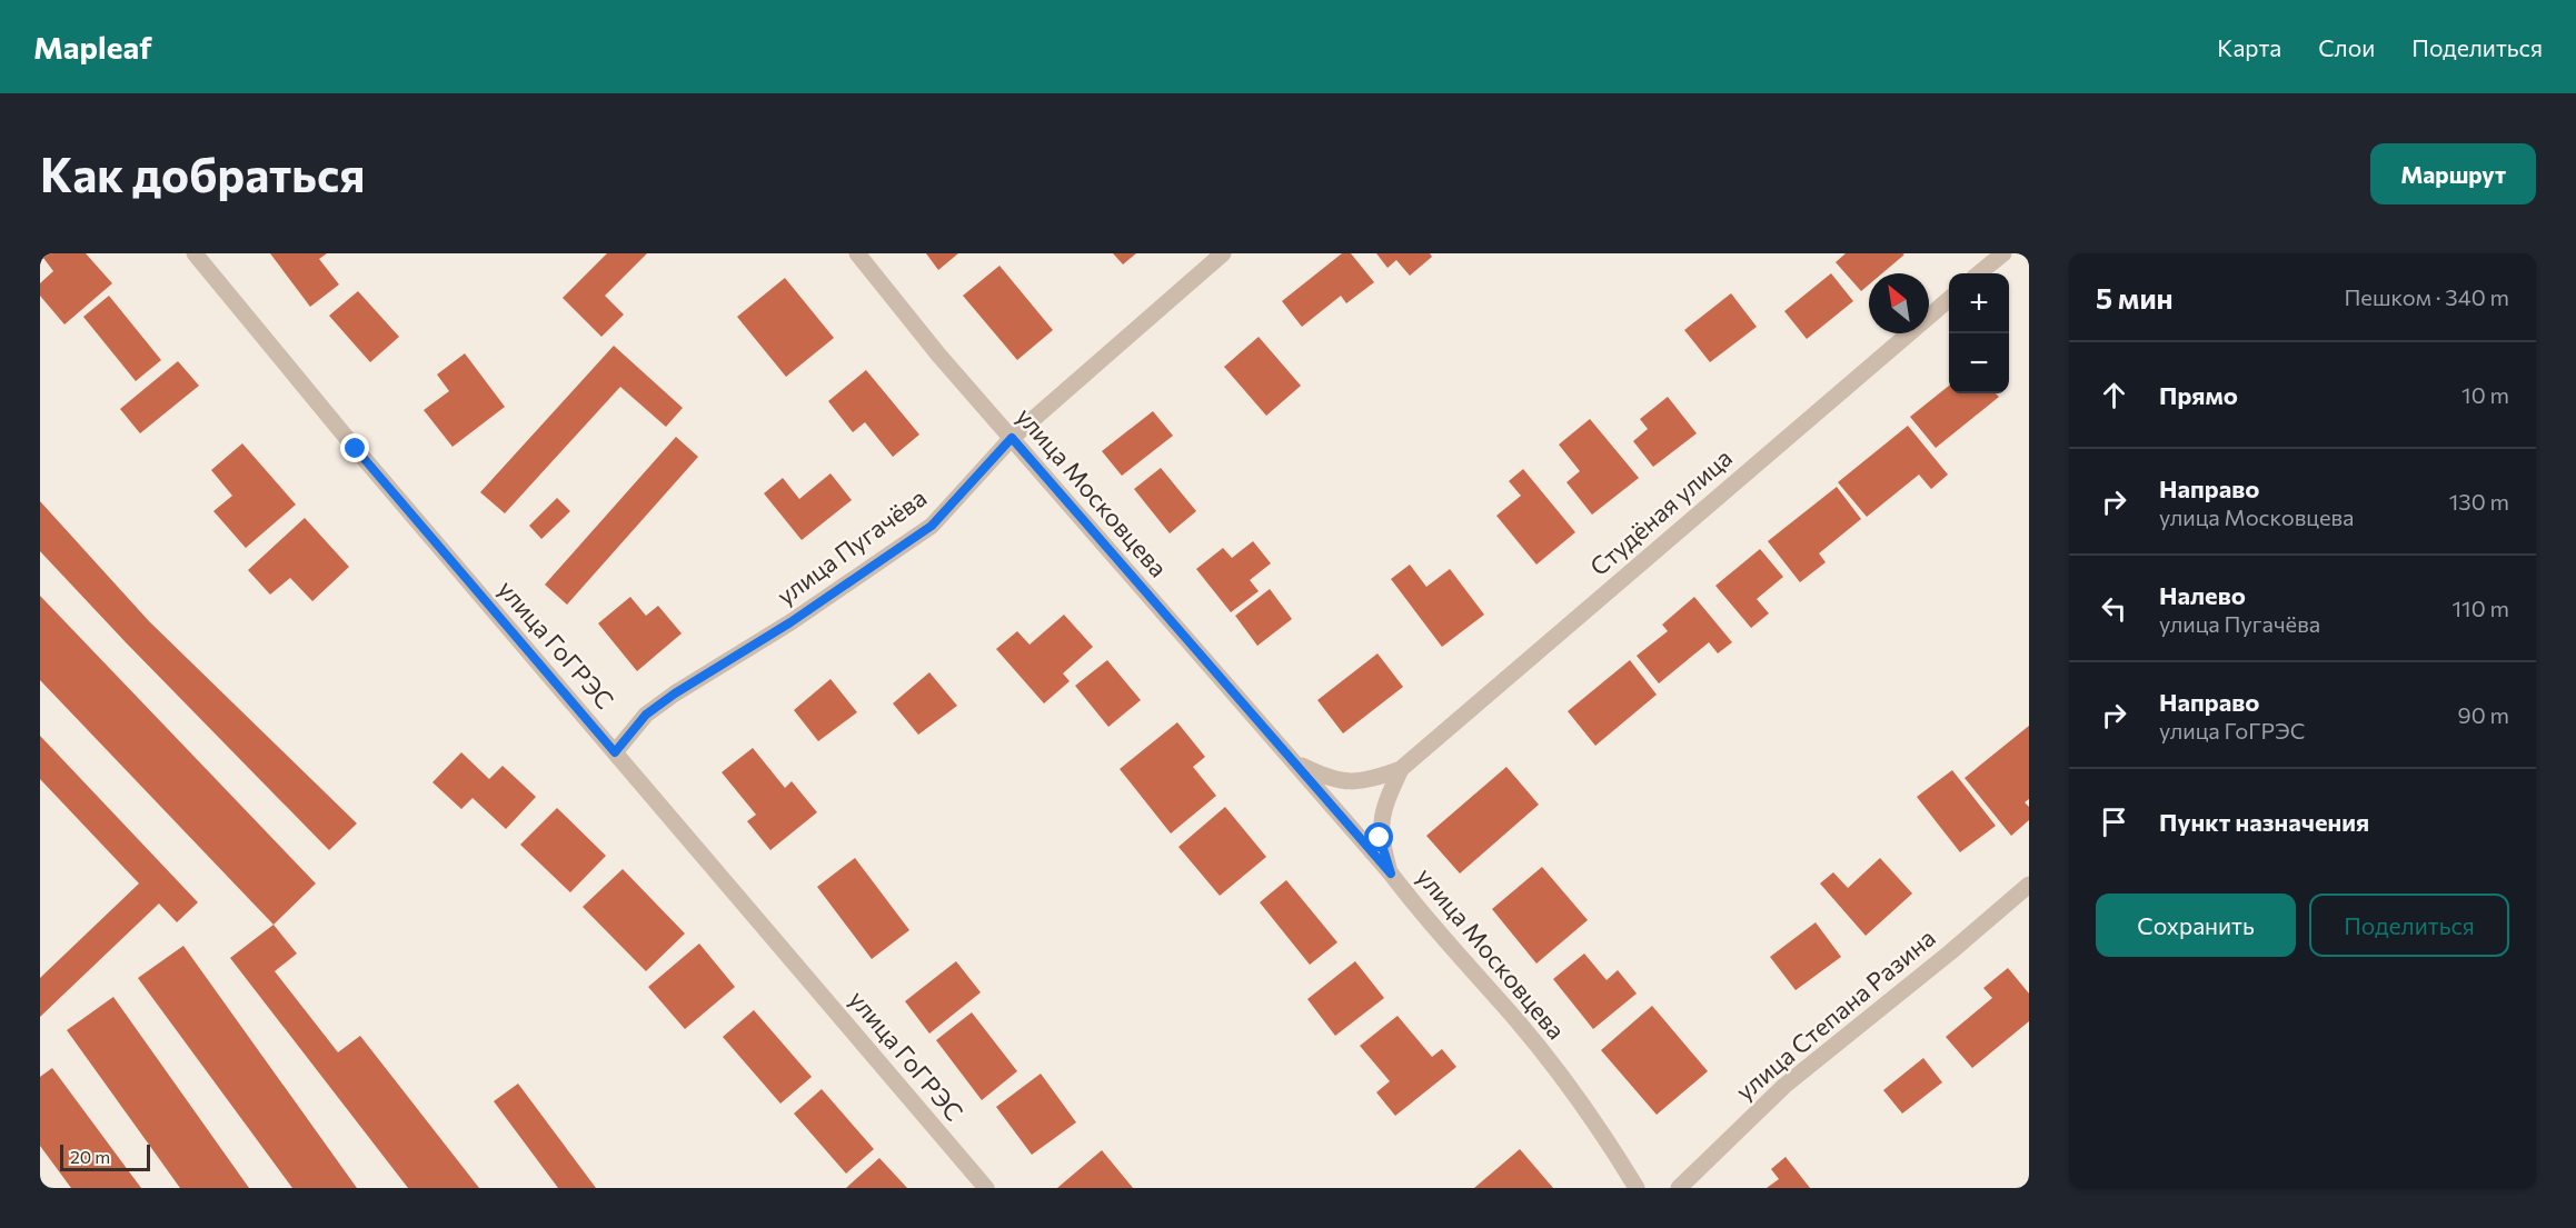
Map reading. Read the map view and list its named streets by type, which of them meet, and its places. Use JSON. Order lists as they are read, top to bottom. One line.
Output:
{"streets":{"street":["улица Московцева","Студёная улица","улица Пугачёва","улица ГоГРЭС","улица Степана Разина"]},"crossings":[["улица Московцева","Студёная улица"],["улица Московцева","улица Пугачёва"],["улица Пугачёва","улица ГоГРЭС"]],"scale_bar":"20 m","north":"top left","page":{"header":"Mapleaf","nav":["Карта","Слои","Поделиться"],"buttons":["Маршрут",["Сохранить","Поделиться"]],"title":"Как добраться","heading":["5 мин","Пешком · 340 m"],"map_buttons":["+","−"],"list":[["Прямо","10 m"],["Направо","улица Московцева","130 m"],["Налево","улица Пугачёва","110 m"],["Направо","улица ГоГРЭС","90 m"],"Пункт назначения"],"scale":"20 m"}}
